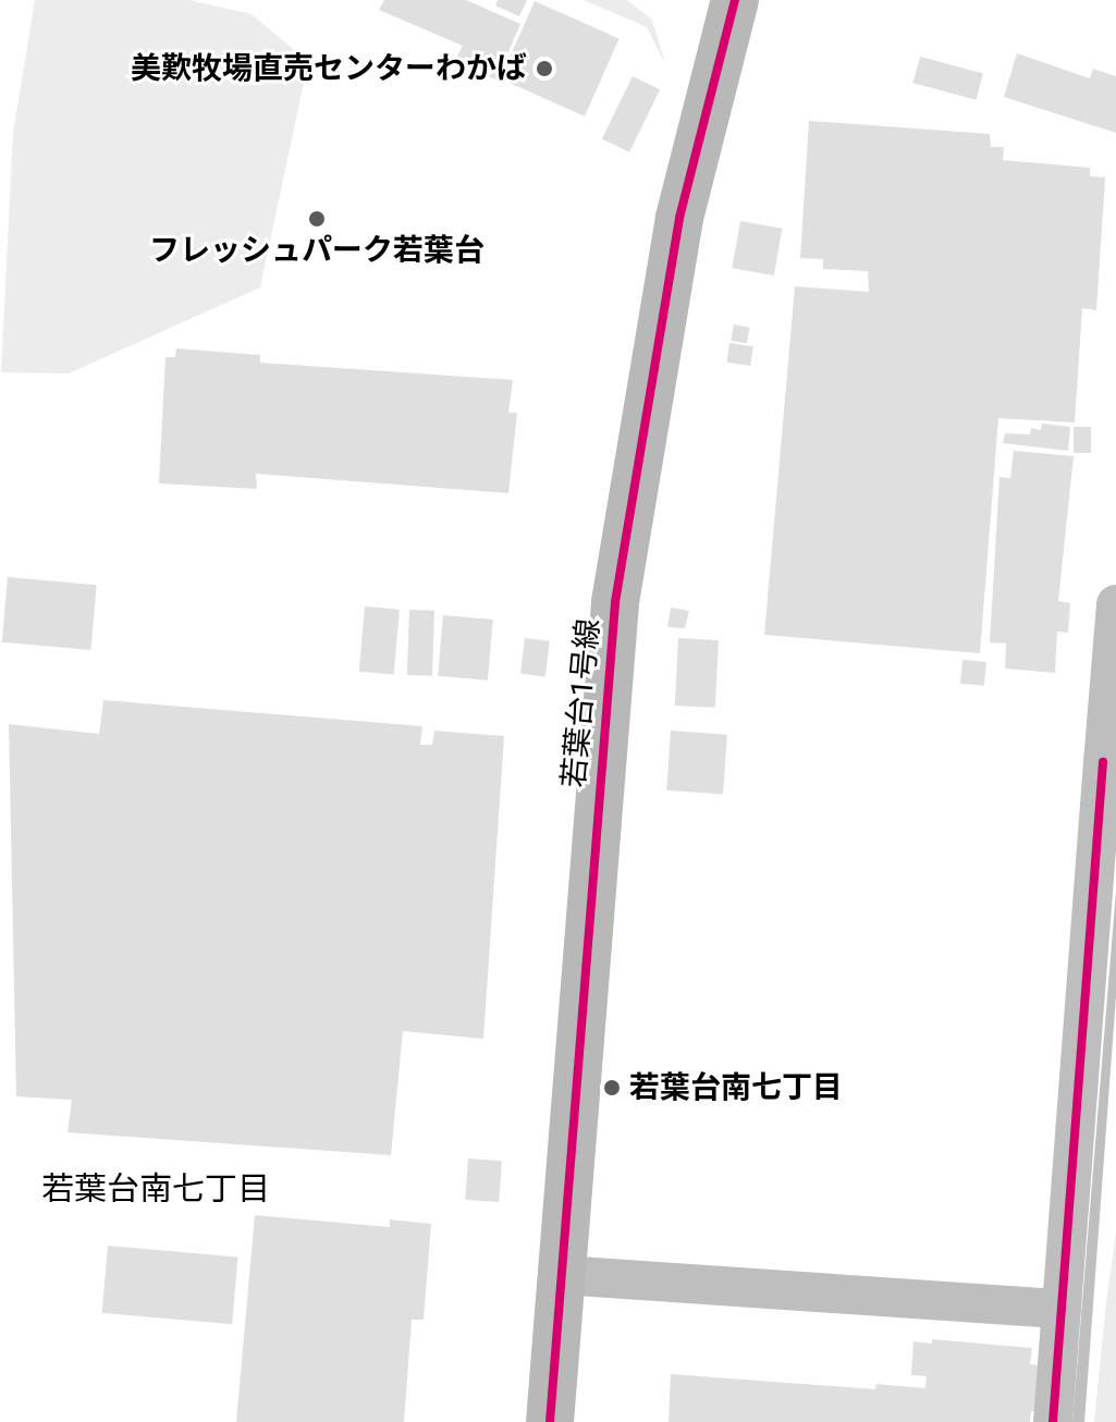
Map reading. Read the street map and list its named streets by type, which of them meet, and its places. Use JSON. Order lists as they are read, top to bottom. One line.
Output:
{"streets":{"street":["若葉台1号線"]},"districts":["若葉台南七丁目"],"places":["美歎牧場直売センターわかば","フレッシュパーク若葉台","若葉台南七丁目"]}
